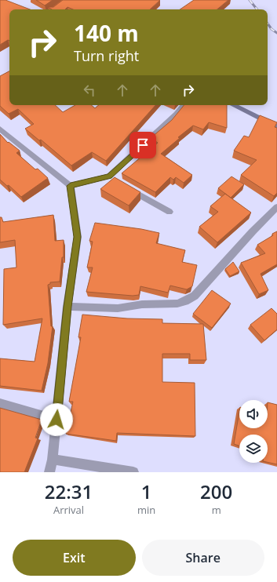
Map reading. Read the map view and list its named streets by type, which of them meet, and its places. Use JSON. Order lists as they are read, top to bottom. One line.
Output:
{"page":{"turn":["140 m","Turn right"],"eta":["22:31","Arrival","1","min","200","m"],"buttons":["Exit","Share"]}}
